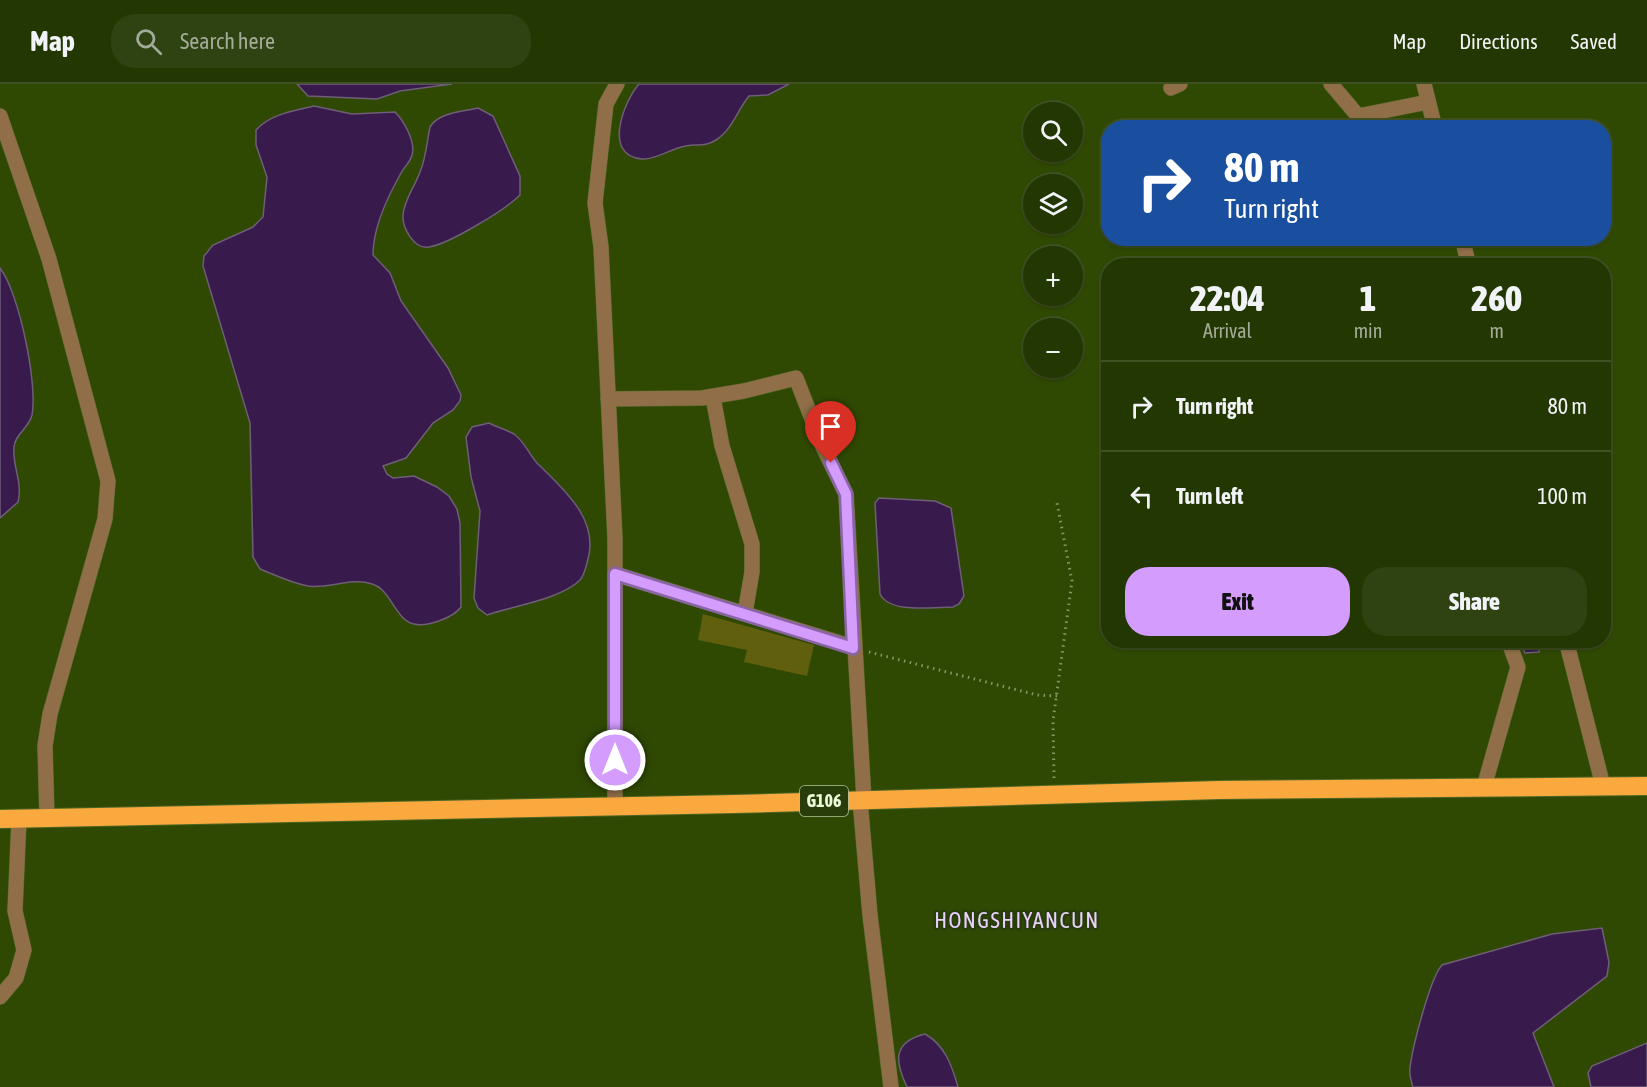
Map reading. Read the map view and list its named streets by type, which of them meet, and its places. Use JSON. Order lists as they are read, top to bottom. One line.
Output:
{"streets":{"highway":["G106"]},"districts":["HONGSHIYANCUN"],"page":{"header":"Map","search":"Search here","nav":["Map","Directions","Saved"],"map_buttons":["+","−"],"turn":["80 m","Turn right"],"eta":["22:04","Arrival","1","min","260","m"],"list":[{"name":"Turn right","value":"80 m"},{"name":"Turn left","value":"100 m"}],"buttons":["Exit","Share"]}}
